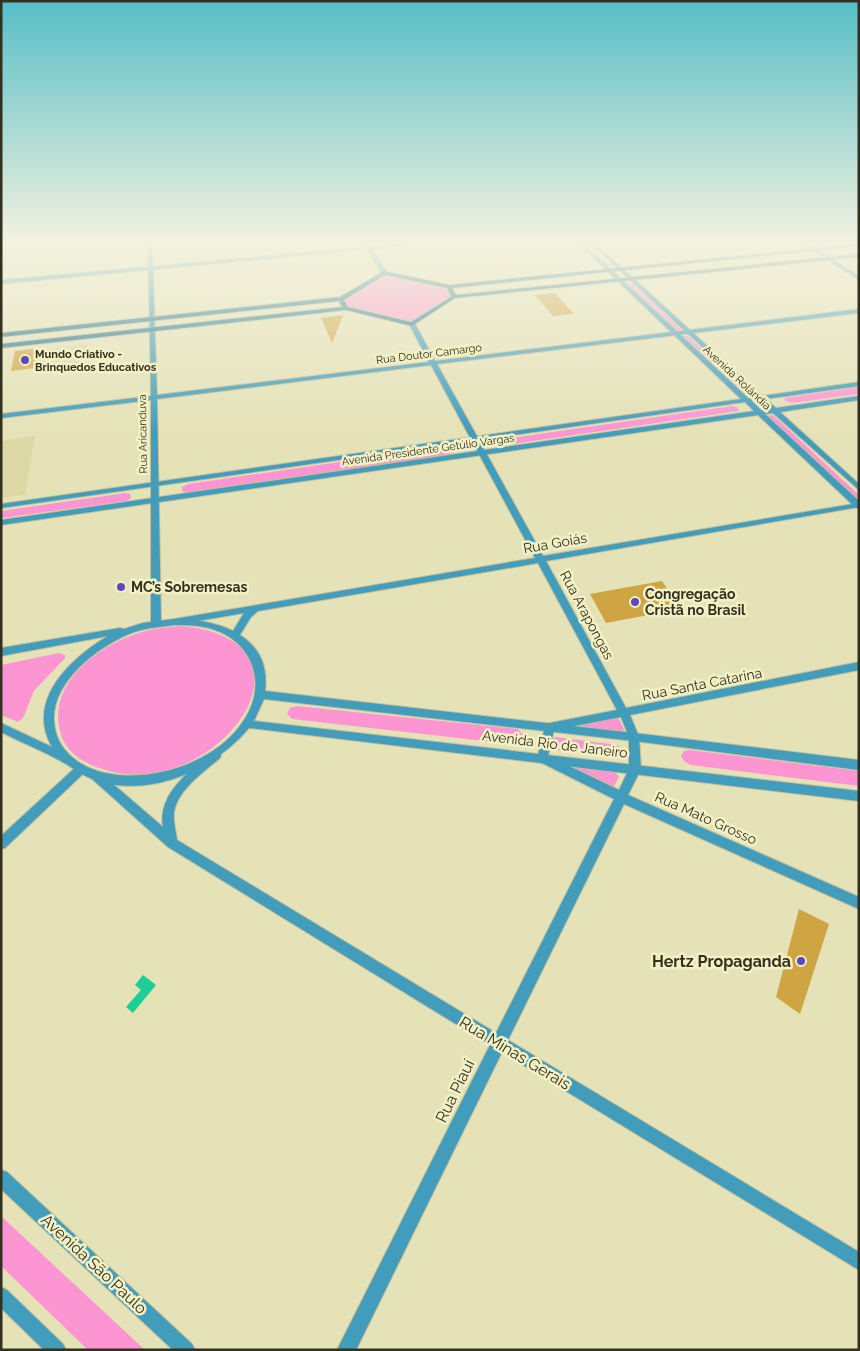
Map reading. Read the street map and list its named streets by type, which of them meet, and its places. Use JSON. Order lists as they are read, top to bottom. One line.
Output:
{"streets":{"street":["Rua Doutor Camargo","Avenida Rolândia","Rua Aricanduva","Avenida Presidente Getúlio Vargas","Rua Goiás","Rua Arapongas","Rua Santa Catarina","Avenida Rio de Janeiro","Rua Mato Grosso","Rua Minas Gerais","Rua Piauí","Avenida São Paulo"]},"crossings":[["Rua Doutor Camargo","Avenida Rolândia"],["Rua Doutor Camargo","Rua Aricanduva"],["Rua Doutor Camargo","Rua Arapongas"],["Avenida Rolândia","Avenida Presidente Getúlio Vargas"],["Avenida Rolândia","Rua Goiás"],["Rua Aricanduva","Avenida Presidente Getúlio Vargas"],["Avenida Presidente Getúlio Vargas","Rua Arapongas"],["Rua Goiás","Rua Arapongas"],["Rua Arapongas","Rua Santa Catarina"],["Rua Arapongas","Avenida Rio de Janeiro"],["Rua Arapongas","Rua Piauí"],["Rua Santa Catarina","Avenida Rio de Janeiro"],["Avenida Rio de Janeiro","Rua Mato Grosso"],["Avenida Rio de Janeiro","Rua Piauí"],["Rua Mato Grosso","Rua Piauí"],["Rua Minas Gerais","Rua Piauí"]],"places":["Mundo Criativo - Brinquedos Educativos","MC’s Sobremesas","Congregação Cristã no Brasil","Hertz Propaganda"]}
